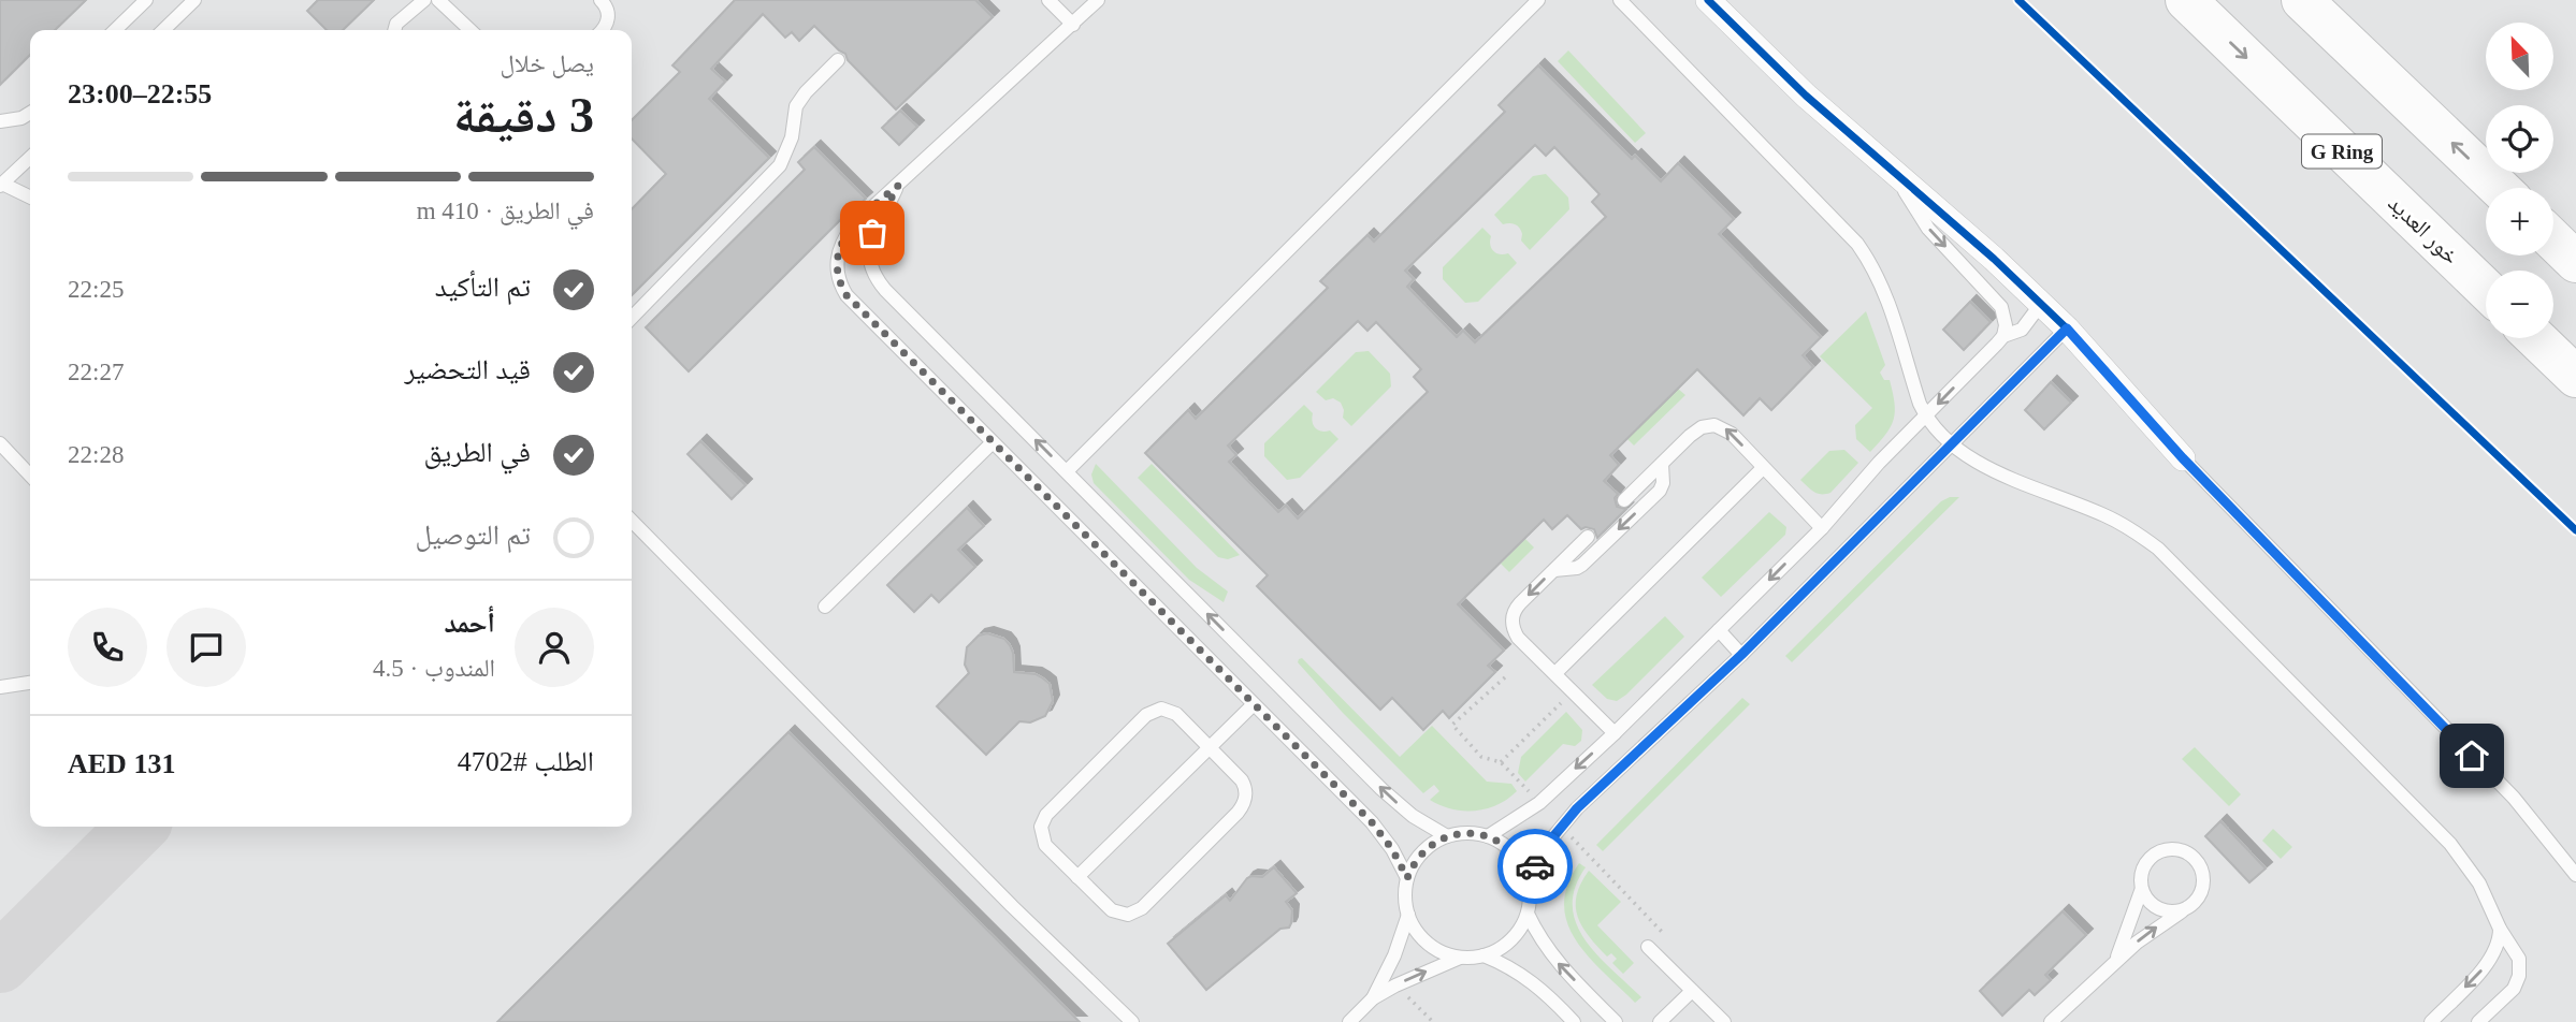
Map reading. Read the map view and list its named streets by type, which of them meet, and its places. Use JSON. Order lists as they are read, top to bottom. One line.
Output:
{"streets":{"highway":["G Ring","خور العديد"]},"north":"top left","page":{"map_buttons":["+","−"],"heading":["3 دقيقة","يصل خلال","22:55–23:00"],"panel":["أحمد","المندوب · 4.5","الطلب #4702","AED 131"],"bar":"في الطريق · 410 m","list":[["تم التأكيد","22:25"],["قيد التحضير","22:27"],["في الطريق","22:28"],"تم التوصيل"]}}
